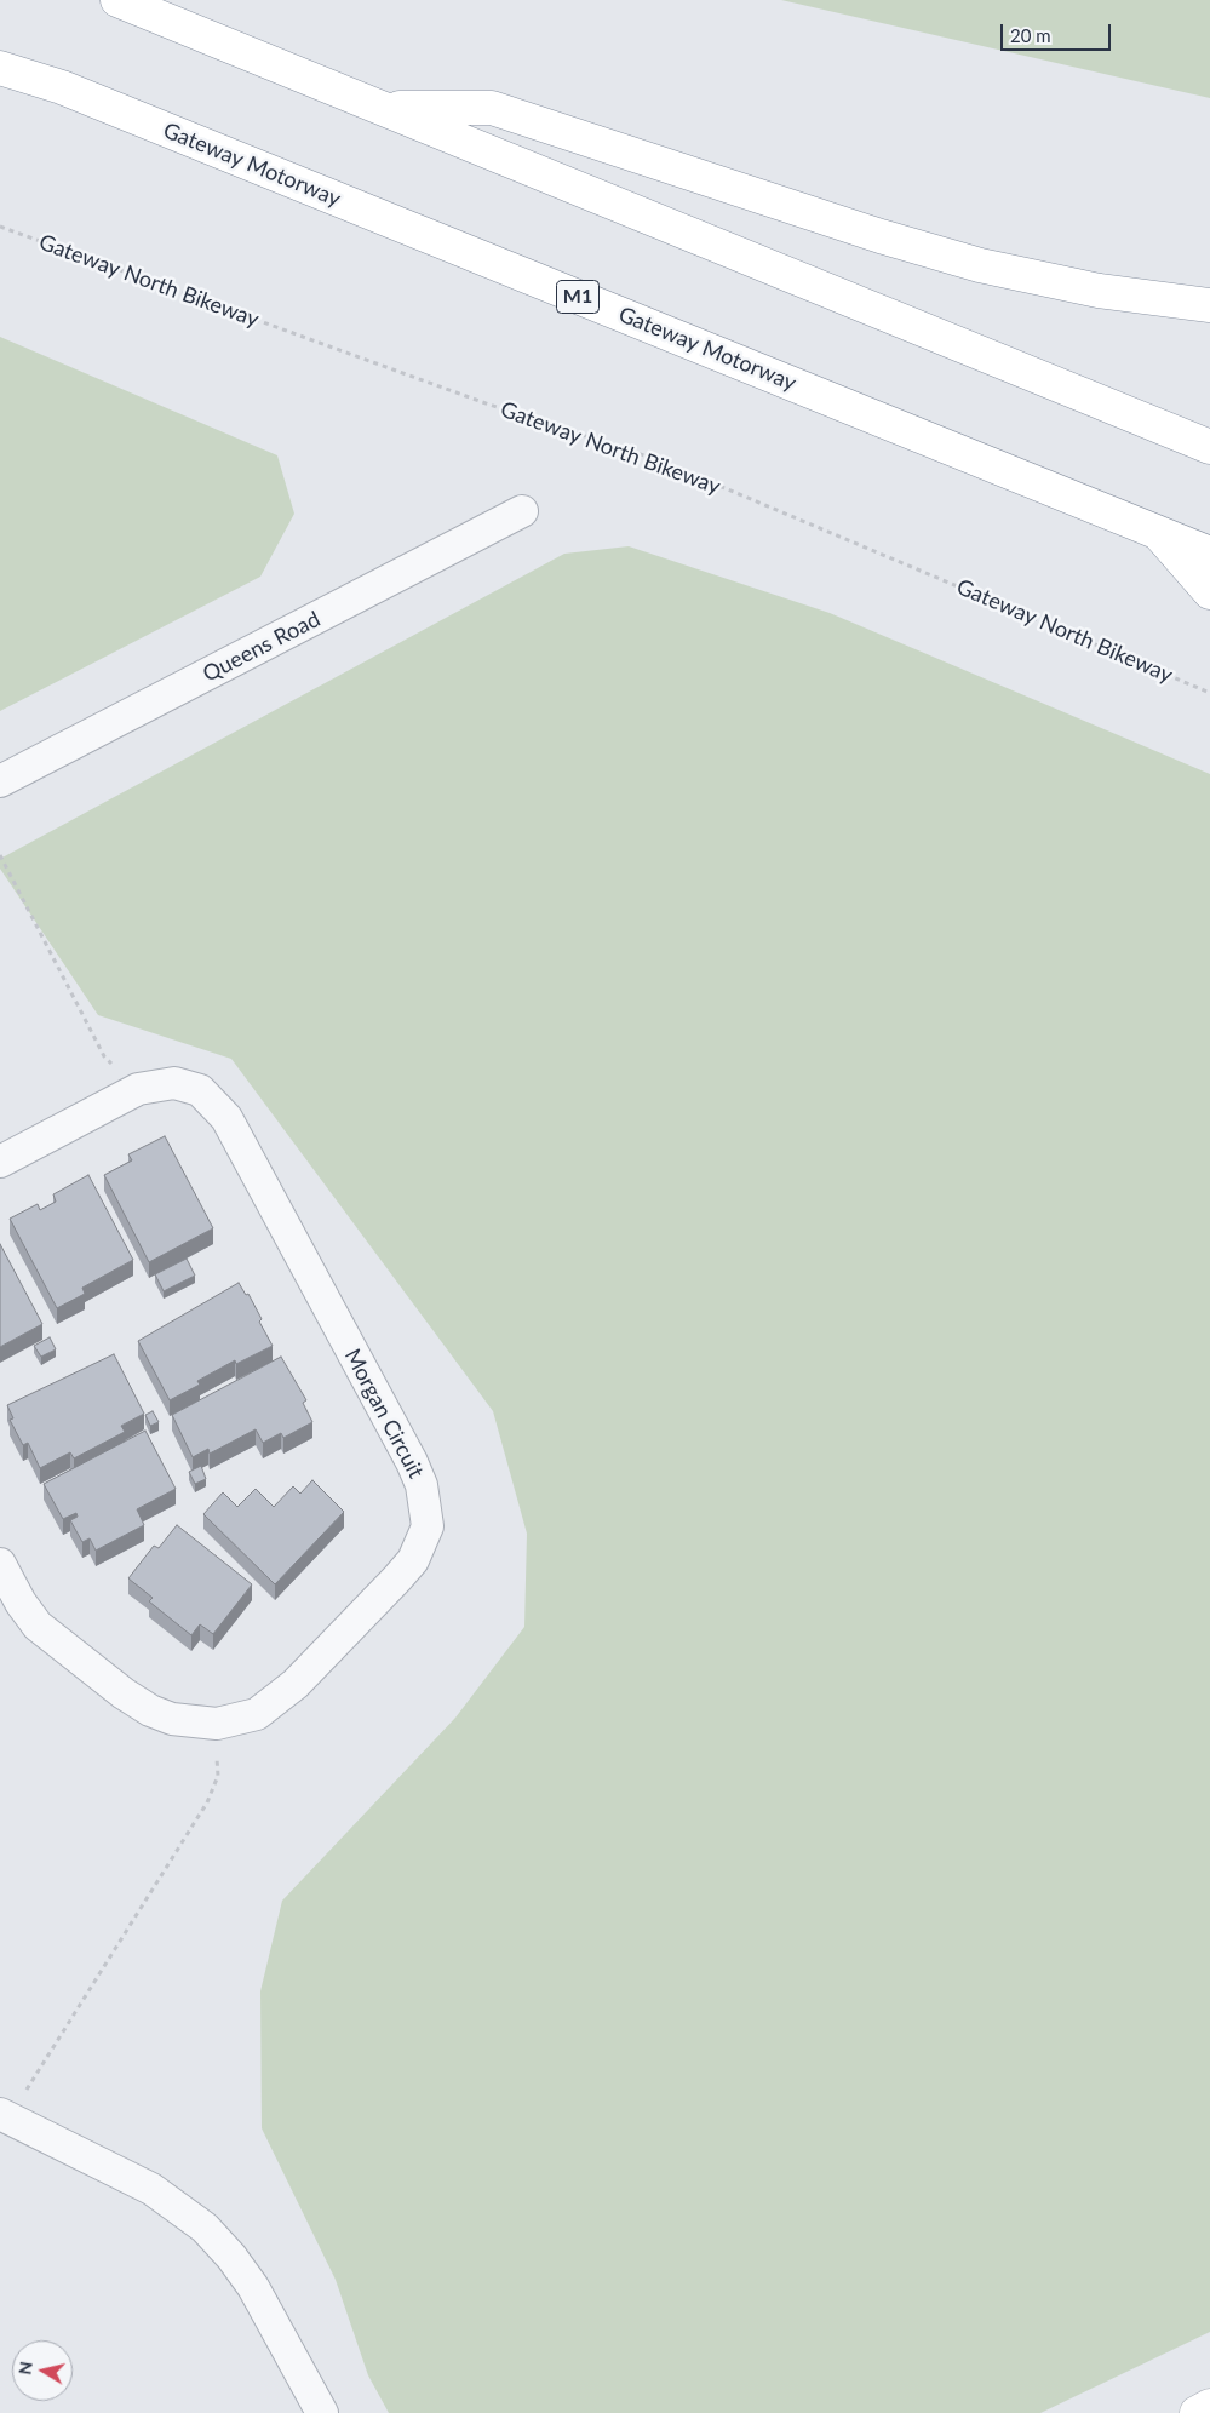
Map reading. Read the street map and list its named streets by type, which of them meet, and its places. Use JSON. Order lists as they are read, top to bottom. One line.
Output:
{"streets":{"main road":["Gateway Motorway","M1"],"street":["Queens Road","Morgan Circuit"],"path":["Gateway North Bikeway"]},"scale_bar":"20 m","north":"left"}
